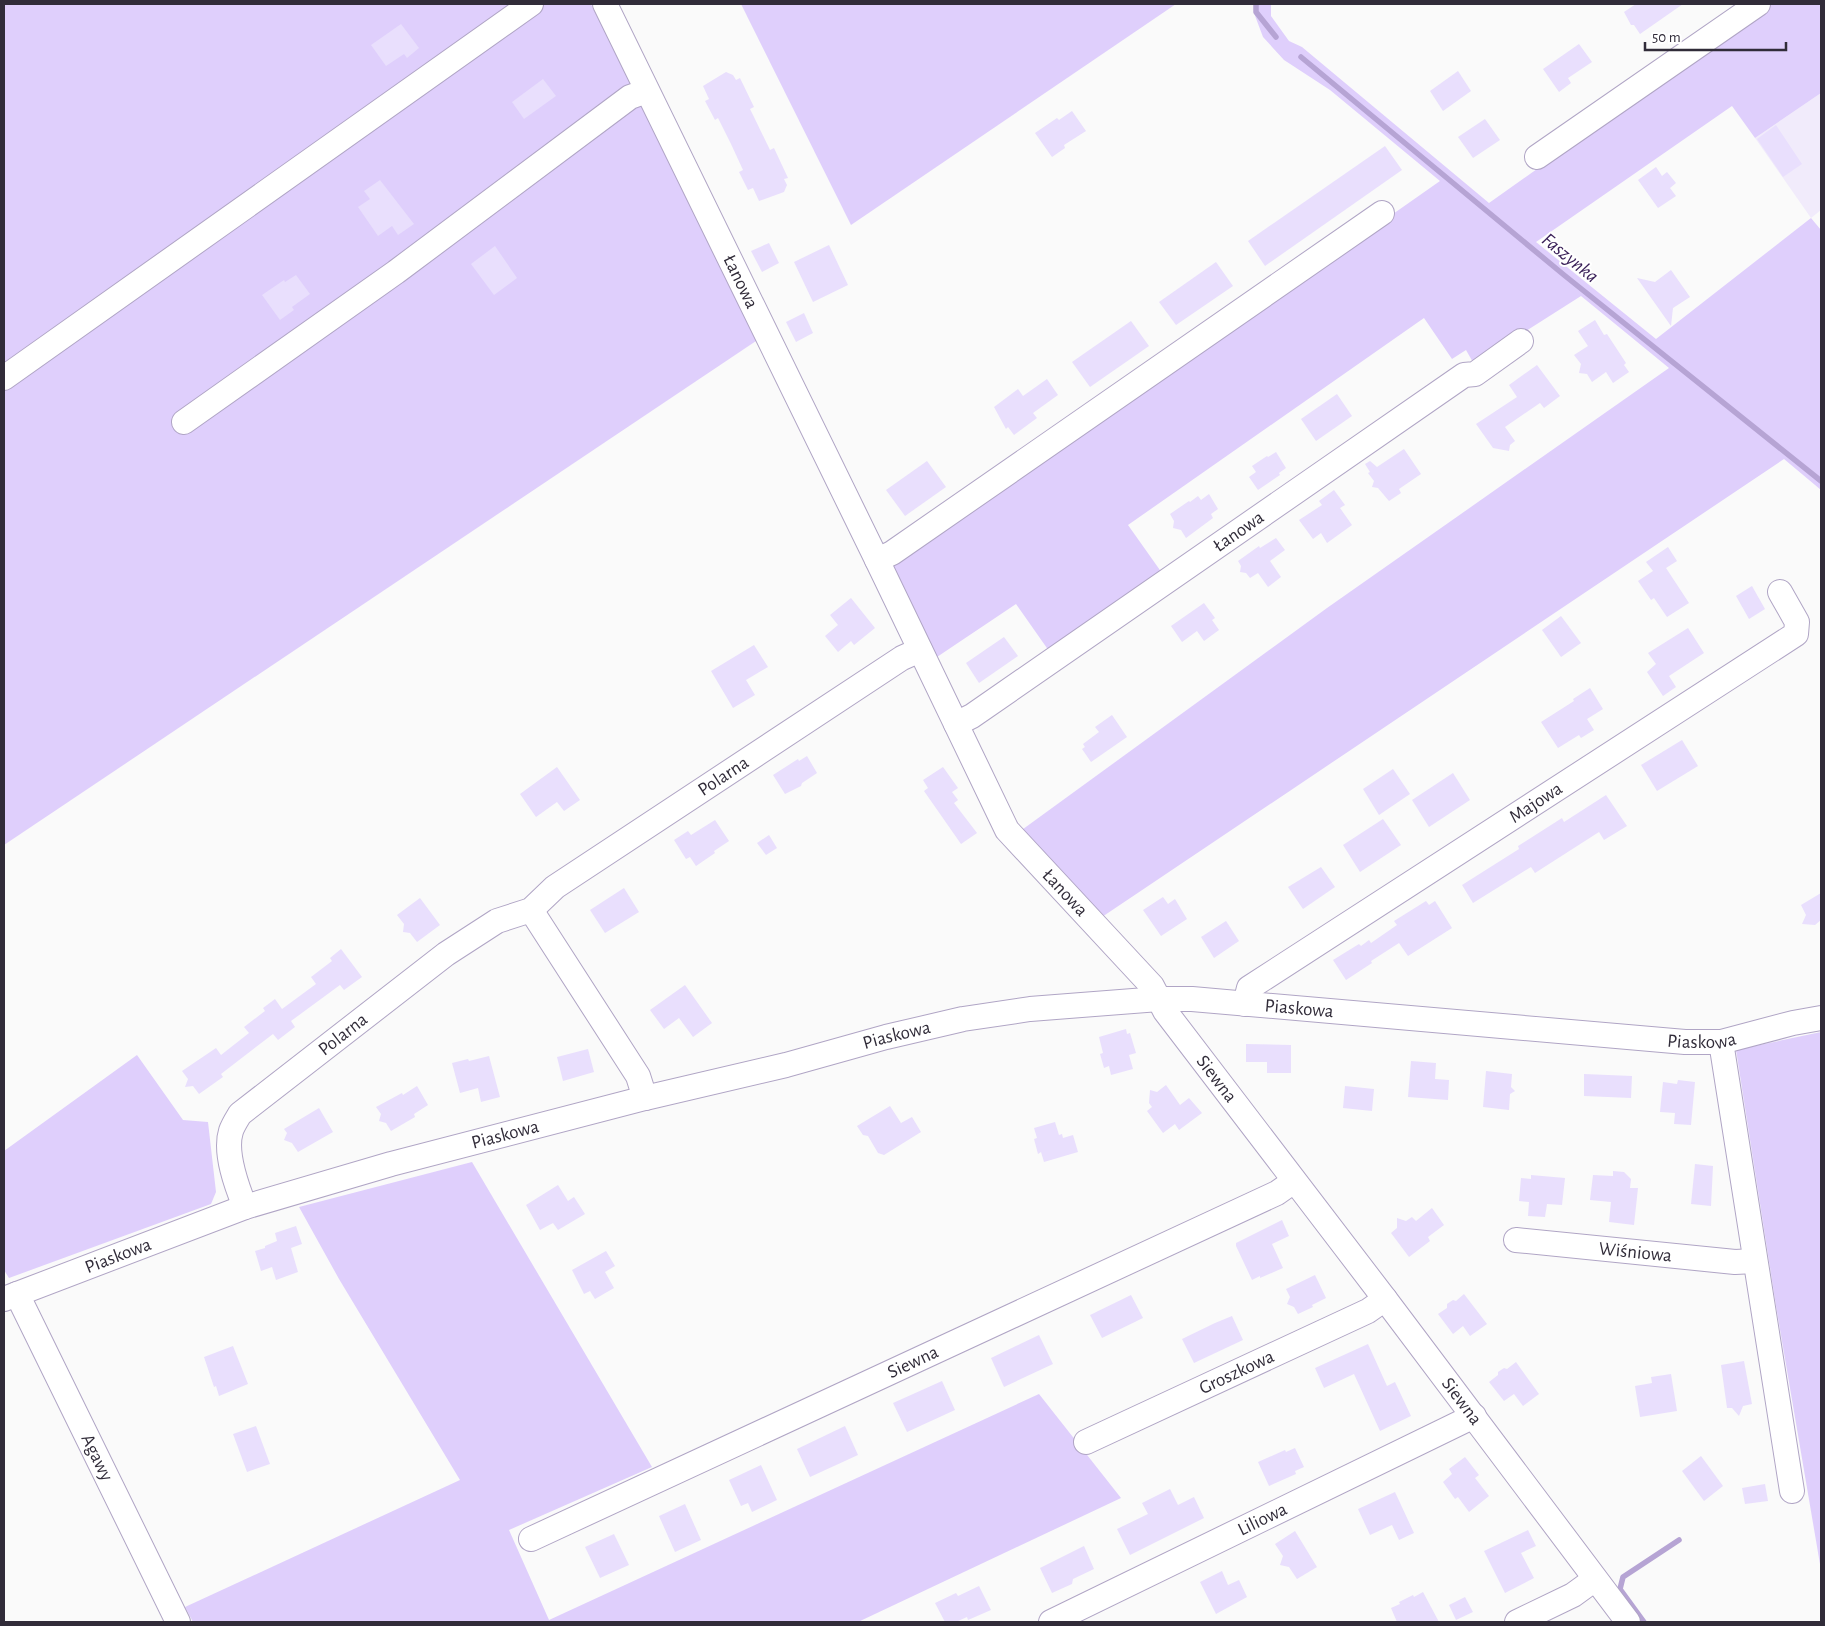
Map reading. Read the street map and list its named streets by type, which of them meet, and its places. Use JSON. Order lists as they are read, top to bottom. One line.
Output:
{"streets":{"street":["Łanowa","Polarna","Majowa","Piaskowa","Siewna","Wiśniowa","Groszkowa","Agawy","Liliowa"]},"crossings":[["Łanowa","Polarna"],["Łanowa","Piaskowa"],["Łanowa","Siewna"],["Polarna","Piaskowa"],["Majowa","Piaskowa"],["Piaskowa","Siewna"],["Piaskowa","Agawy"],["Siewna","Groszkowa"],["Siewna","Liliowa"]],"water":["Faszynka"],"scale_bar":"50 m"}
